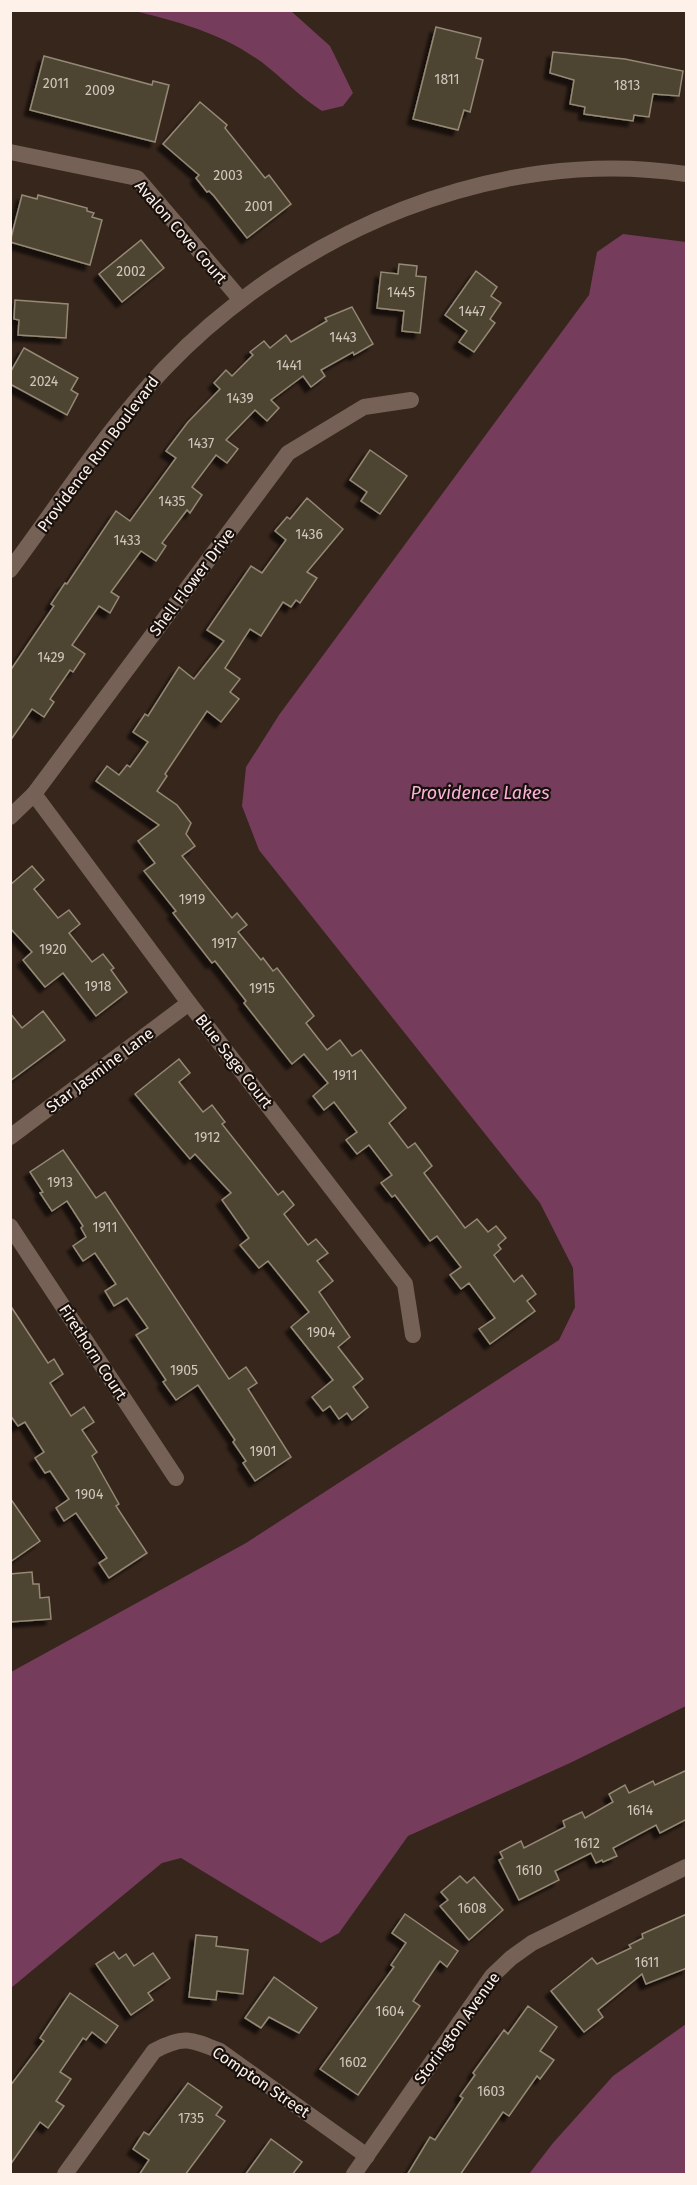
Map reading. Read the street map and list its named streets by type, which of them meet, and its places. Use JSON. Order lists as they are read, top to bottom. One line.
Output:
{"streets":{"street":["Avalon Cove Court","Providence Run Boulevard","Shell Flower Drive","Blue Sage Court","Star Jasmine Lane","Firethorn Court","Storington Avenue","Compton Street"]},"crossings":[["Avalon Cove Court","Providence Run Boulevard"],["Shell Flower Drive","Blue Sage Court"],["Blue Sage Court","Star Jasmine Lane"],["Storington Avenue","Compton Street"]],"water":["Providence Lakes"],"house_numbers":["1811","2011","1813","2009","2003","2001","2002","1445","1447","1443","1441","2024","1439","1437","1435","1436","1433","1429","1919","1917","1920","1918","1915","1911","1912","1913","1911","1904","1905","1901","1904","1614","1612","1610","1608","1611","1604","1602","1603","1735"]}
